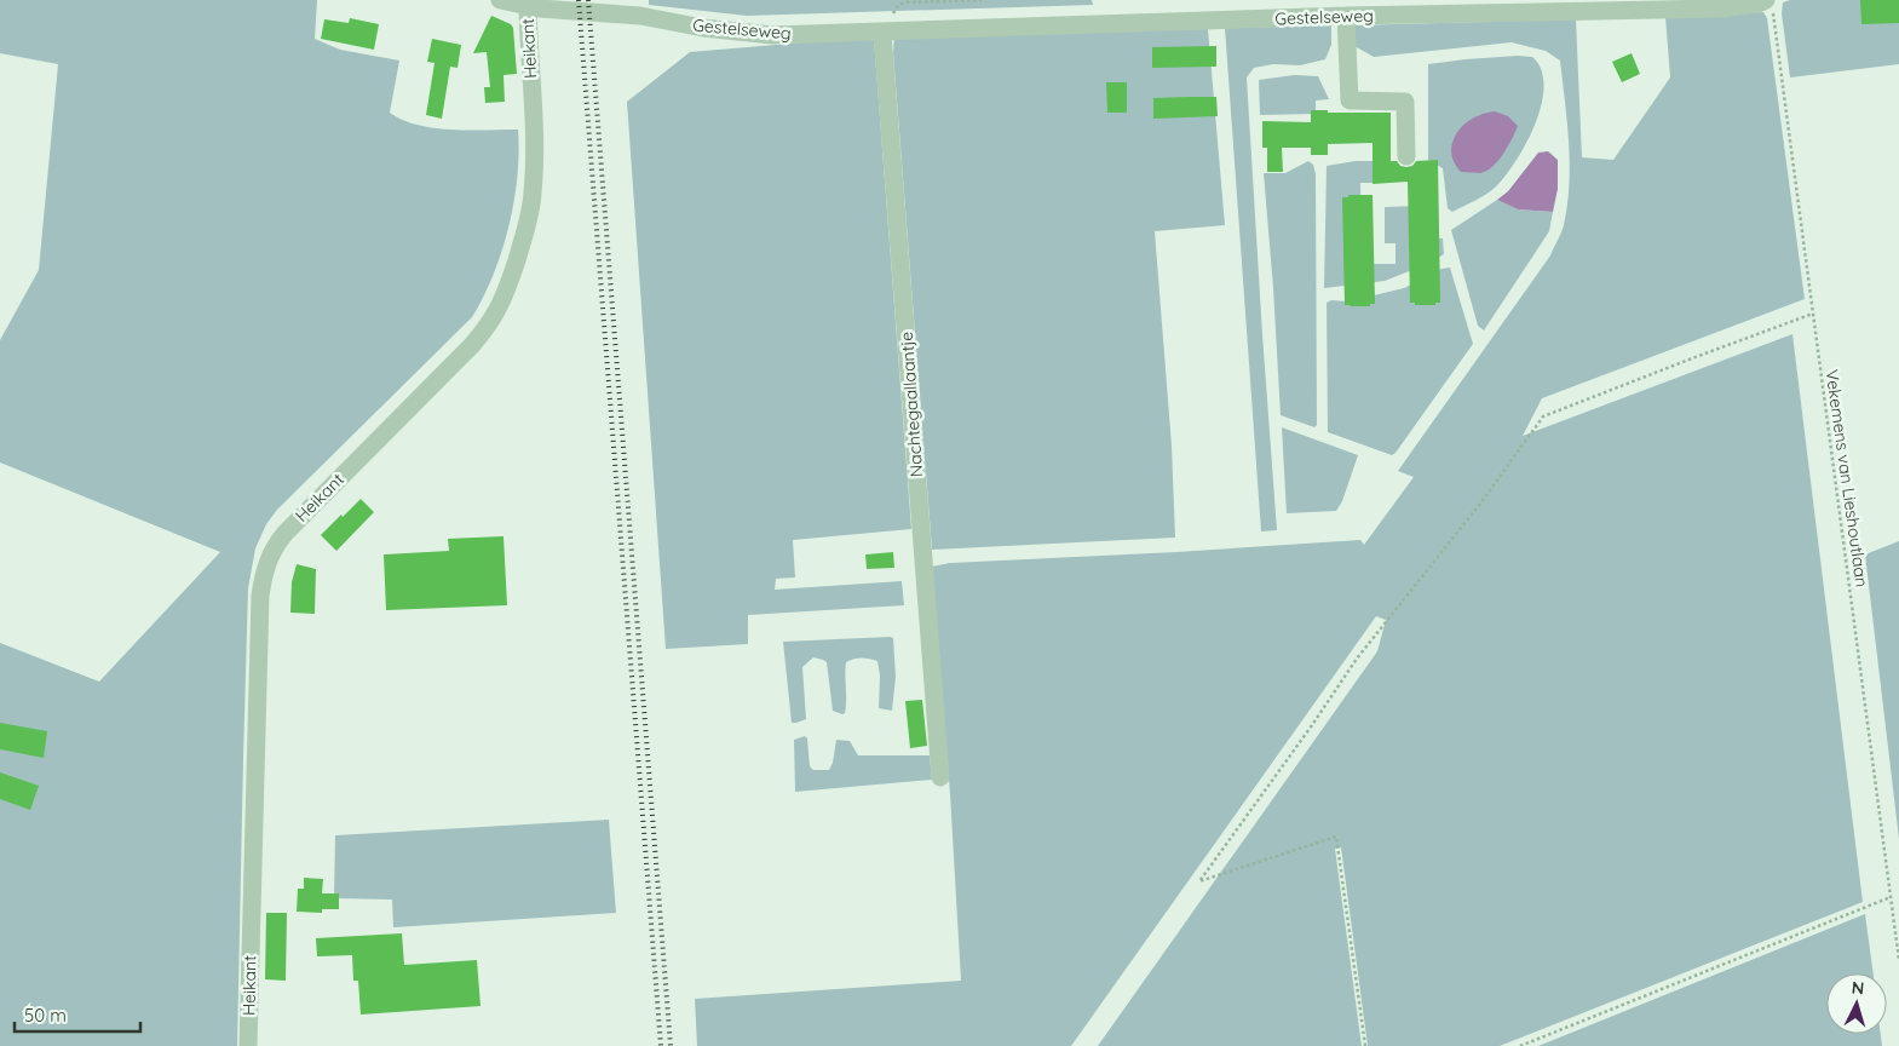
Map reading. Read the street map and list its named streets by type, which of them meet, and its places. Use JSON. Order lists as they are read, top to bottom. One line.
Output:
{"streets":{"street":["Gestelseweg","Heikant","Nachtegaallaantje"],"path":["Vekemens van Lieshoutlaan"]},"crossings":[["Gestelseweg","Heikant"],["Gestelseweg","Nachtegaallaantje"],["Gestelseweg","Vekemens van Lieshoutlaan"]],"scale_bar":"50 m","north":"top"}
